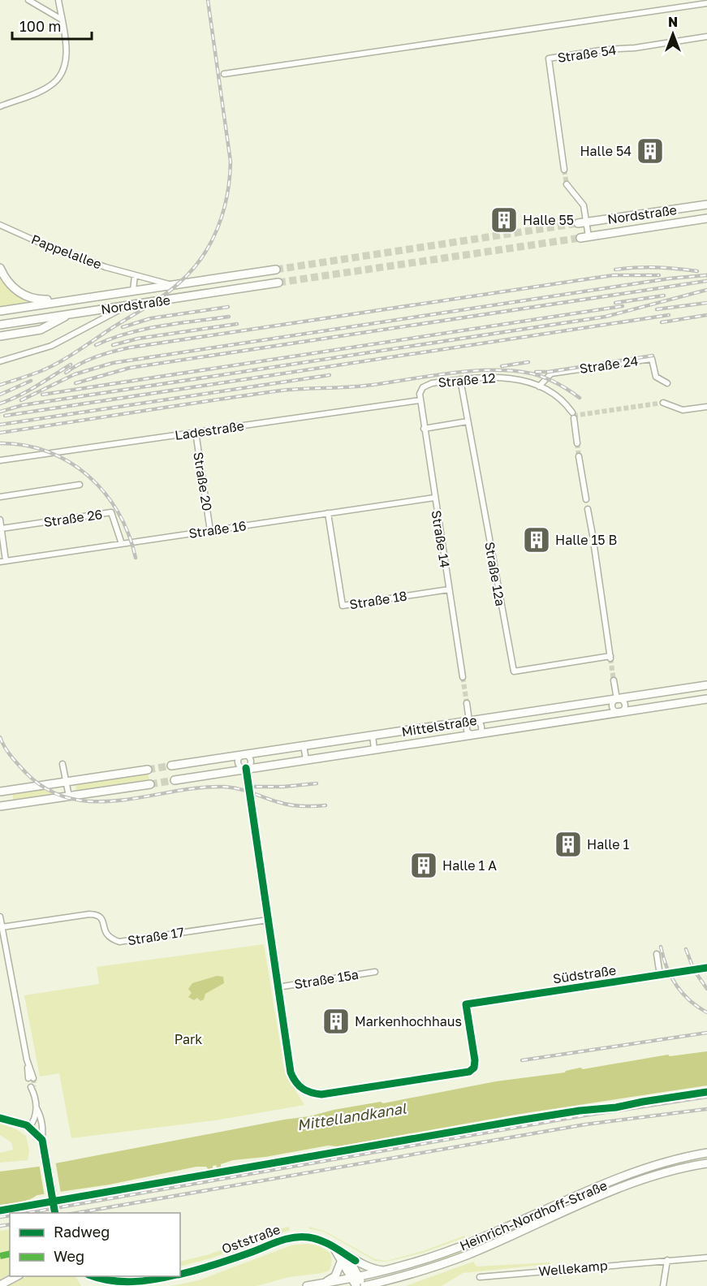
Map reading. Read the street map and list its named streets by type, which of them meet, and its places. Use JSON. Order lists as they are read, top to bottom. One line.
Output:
{"streets":{"street":["Straße 54","Nordstraße","Pappelallee","Straße 24","Straße 12","Ladestraße","Straße 20","Straße 26","Straße 16","Straße 14","Straße 12a","Straße 18","Mittelstraße","Straße 17","Südstraße","Straße 15a","Heinrich-Nordhoff-Straße","Oststraße","Wellekamp"]},"crossings":[["Nordstraße","Pappelallee"],["Straße 24","Straße 12"],["Straße 12","Ladestraße"],["Straße 12","Straße 14"],["Straße 12","Straße 12a"],["Ladestraße","Straße 20"],["Ladestraße","Straße 14"],["Straße 20","Straße 16"],["Straße 26","Straße 16"],["Straße 16","Straße 14"],["Straße 16","Straße 18"],["Straße 14","Straße 18"],["Südstraße","Straße 15a"]],"water":["Mittellandkanal"],"parks":["Park"],"places":{"building":["Halle 54","Halle 55","Halle 15 B","Halle 1","Halle 1 A","Markenhochhaus"]},"legend":["Radweg","Weg"],"scale_bar":"100 m","north":"top"}
